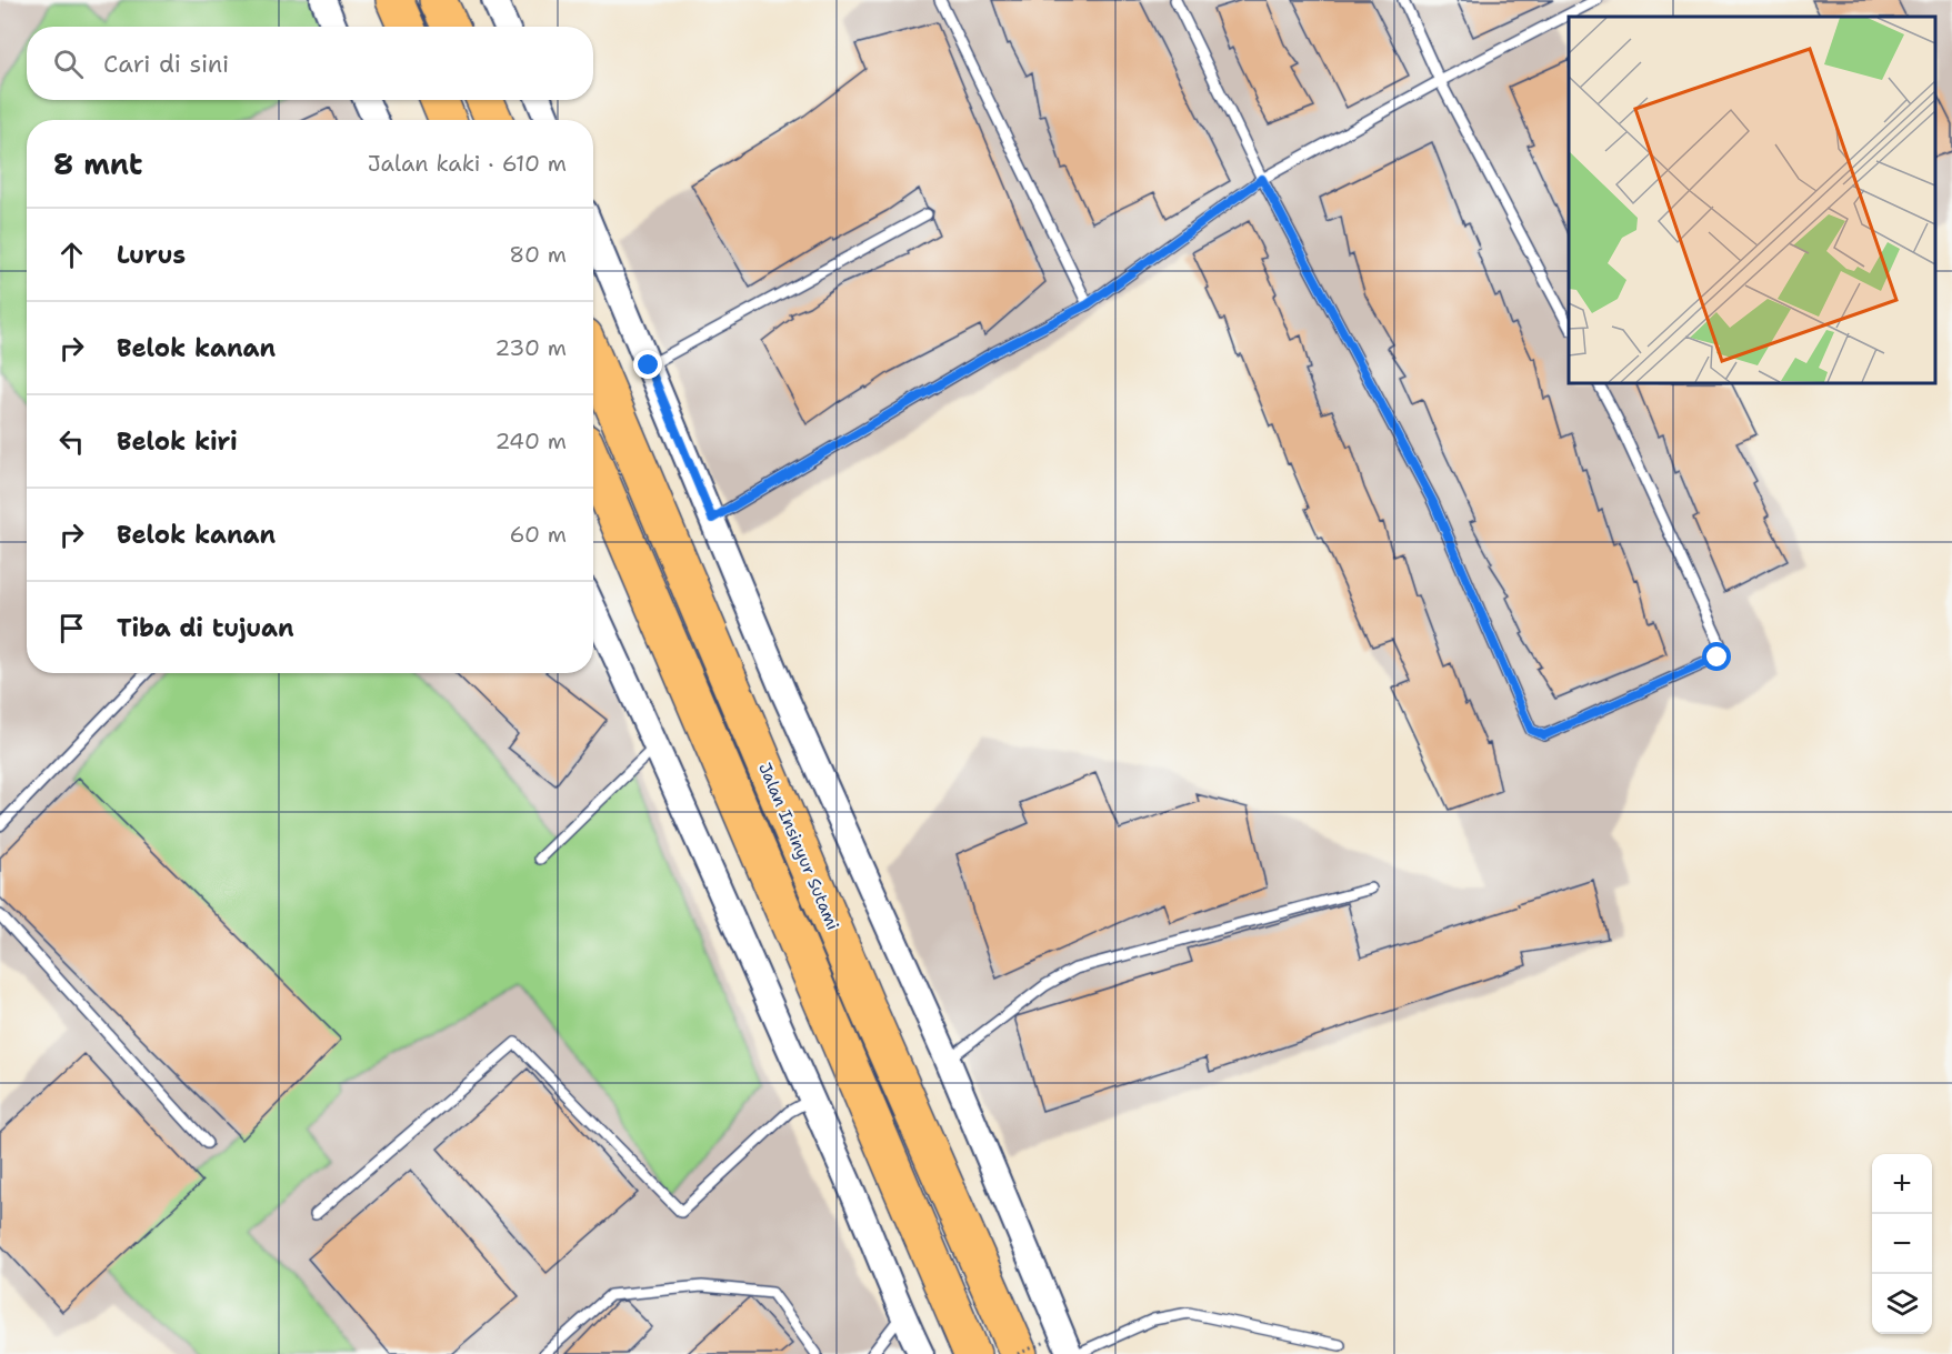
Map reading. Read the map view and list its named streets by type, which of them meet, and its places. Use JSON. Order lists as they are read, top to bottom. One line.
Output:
{"streets":{"highway":["Jalan Insinyur Sutami"]},"page":{"search":"Cari di sini","heading":["8 mnt","Jalan kaki · 610 m"],"list":[["Lurus","80 m"],["Belok kanan","230 m"],["Belok kiri","240 m"],["Belok kanan","60 m"],"Tiba di tujuan"],"map_buttons":["+","−"]}}
